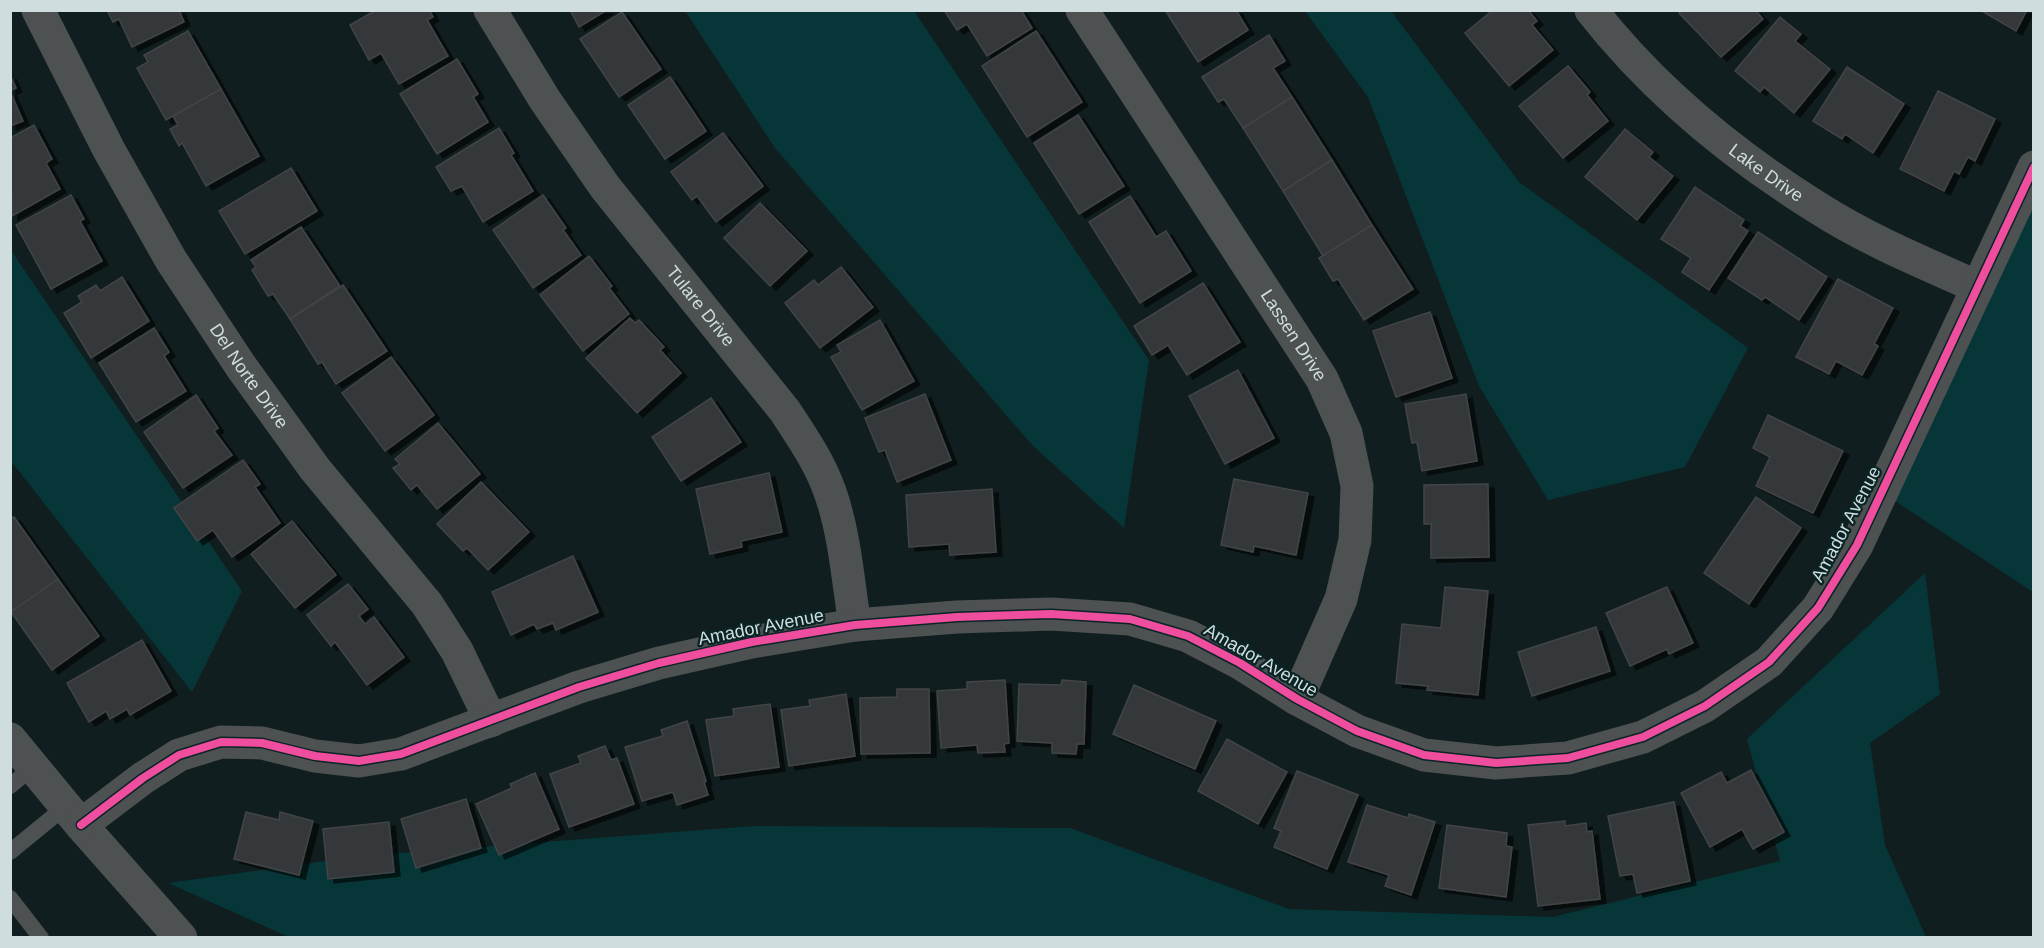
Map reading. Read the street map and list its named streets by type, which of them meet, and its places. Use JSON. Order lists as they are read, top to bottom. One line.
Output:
{"streets":{"street":["Lake Drive","Tulare Drive","Lassen Drive","Del Norte Drive","Amador Avenue"]},"crossings":[["Lake Drive","Amador Avenue"],["Tulare Drive","Amador Avenue"],["Lassen Drive","Amador Avenue"],["Del Norte Drive","Amador Avenue"]]}
